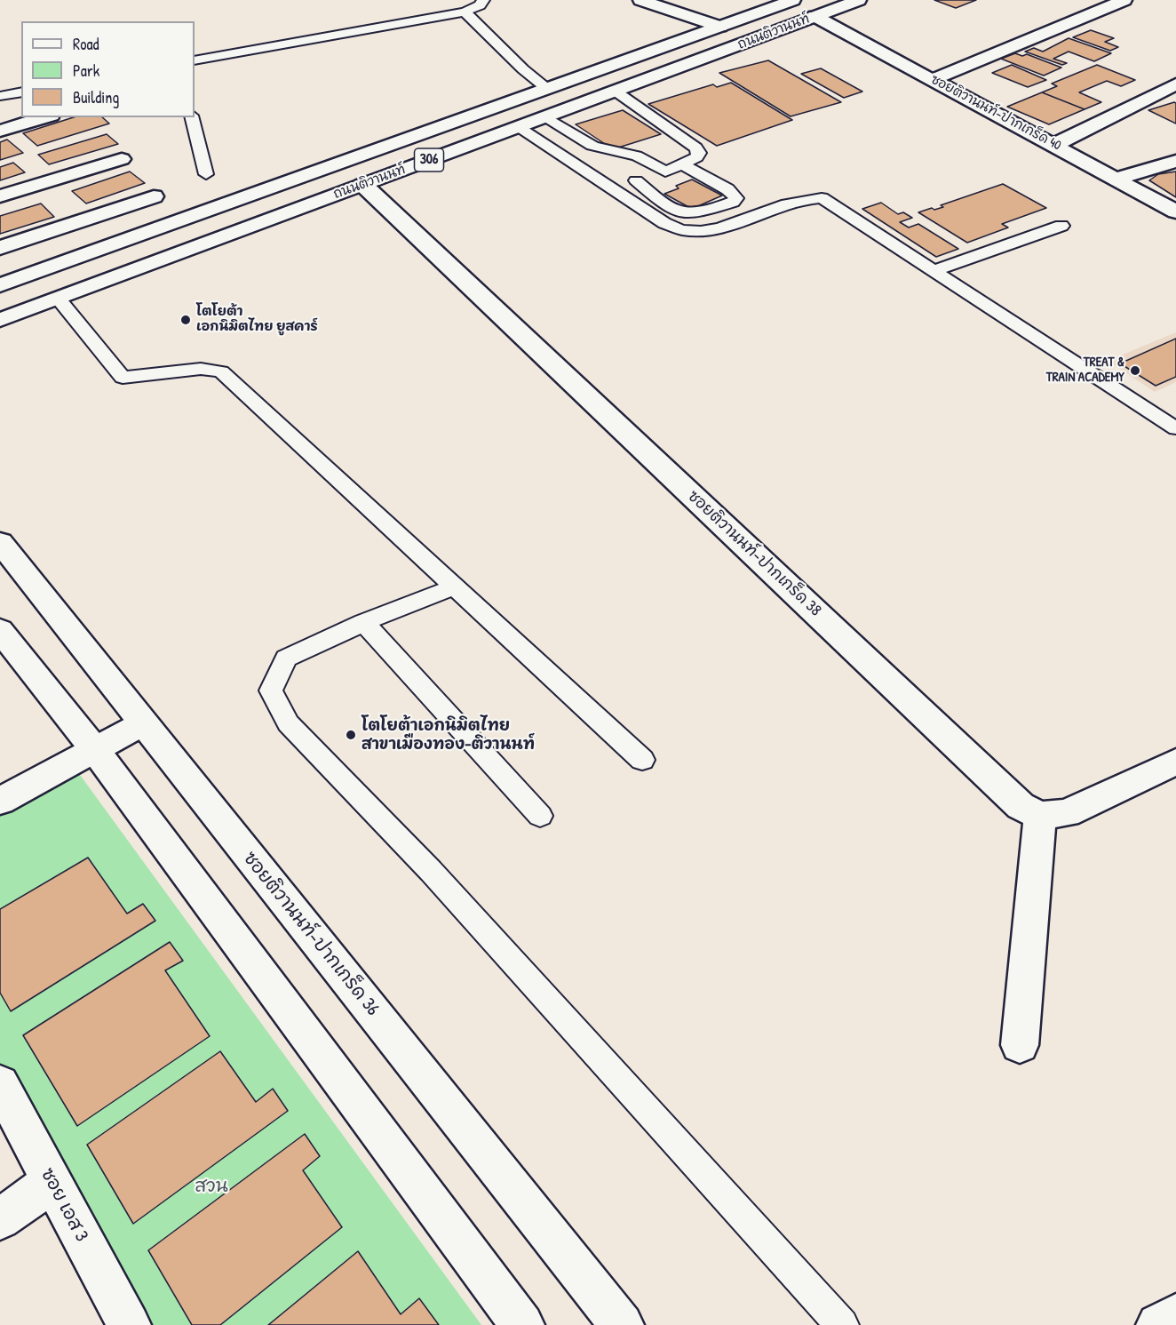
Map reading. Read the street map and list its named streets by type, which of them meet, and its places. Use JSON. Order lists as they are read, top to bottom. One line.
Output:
{"streets":{"street":["ถนนติวานนท์","ซอยติวานนท์-ปากเกร็ด 40","306","ซอยติวานนท์-ปากเกร็ด 38","ซอยติวานนท์-ปากเกร็ด 36","ซอย เอส 3"]},"crossings":[["ถนนติวานนท์","ซอยติวานนท์-ปากเกร็ด 40"],["ถนนติวานนท์","ซอยติวานนท์-ปากเกร็ด 38"]],"parks":["สวน"],"places":["โตโยต้า เอกนิมิตไทย ยูสคาร์","TREAT & TRAIN ACADEMY","โตโยต้าเอกนิมิตไทย สาขาเมืองทอง-ติวานนท์"],"legend":["Road","Park","Building"]}
